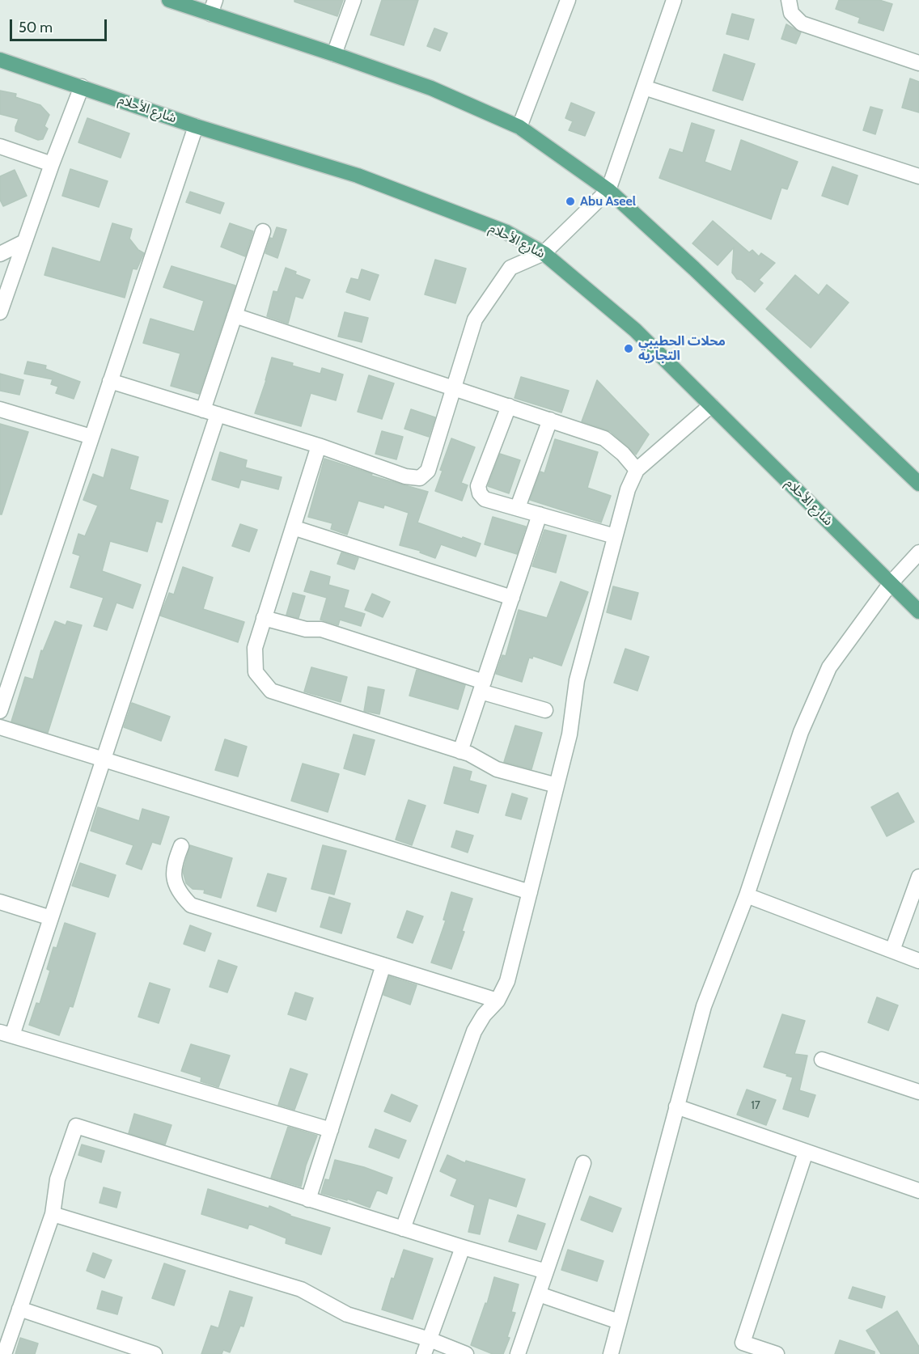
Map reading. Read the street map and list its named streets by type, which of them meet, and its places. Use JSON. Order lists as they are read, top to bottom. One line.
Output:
{"streets":{"main road":["شارع الأحلام"]},"places":["Abu Aseel","محلات الحطيبي التجاريه"],"house_numbers":["17"],"scale_bar":"50 m"}
